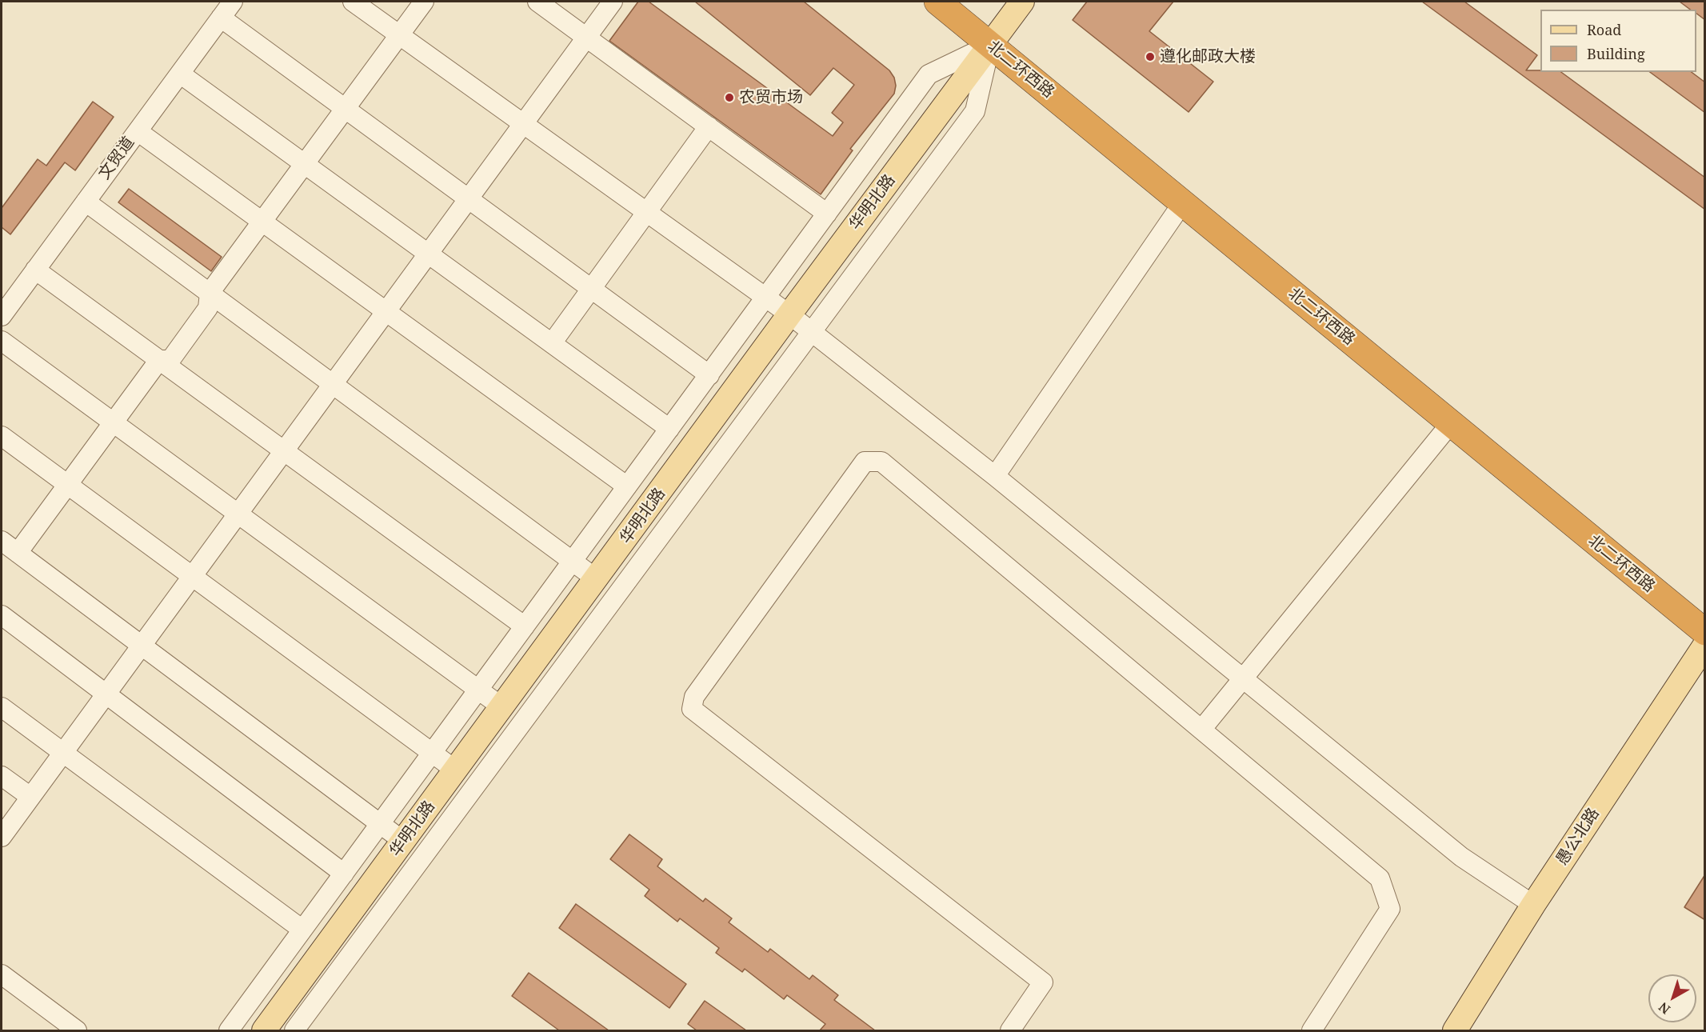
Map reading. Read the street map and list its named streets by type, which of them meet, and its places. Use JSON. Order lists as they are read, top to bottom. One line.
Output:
{"streets":{"highway":["北二环西路"],"main road":["华明北路","愚公北路"],"street":["文贸道"]},"crossings":[["北二环西路","华明北路"]],"places":["遵化邮政大楼","农贸市场"],"legend":["Road","Building"],"north":"bottom left"}
